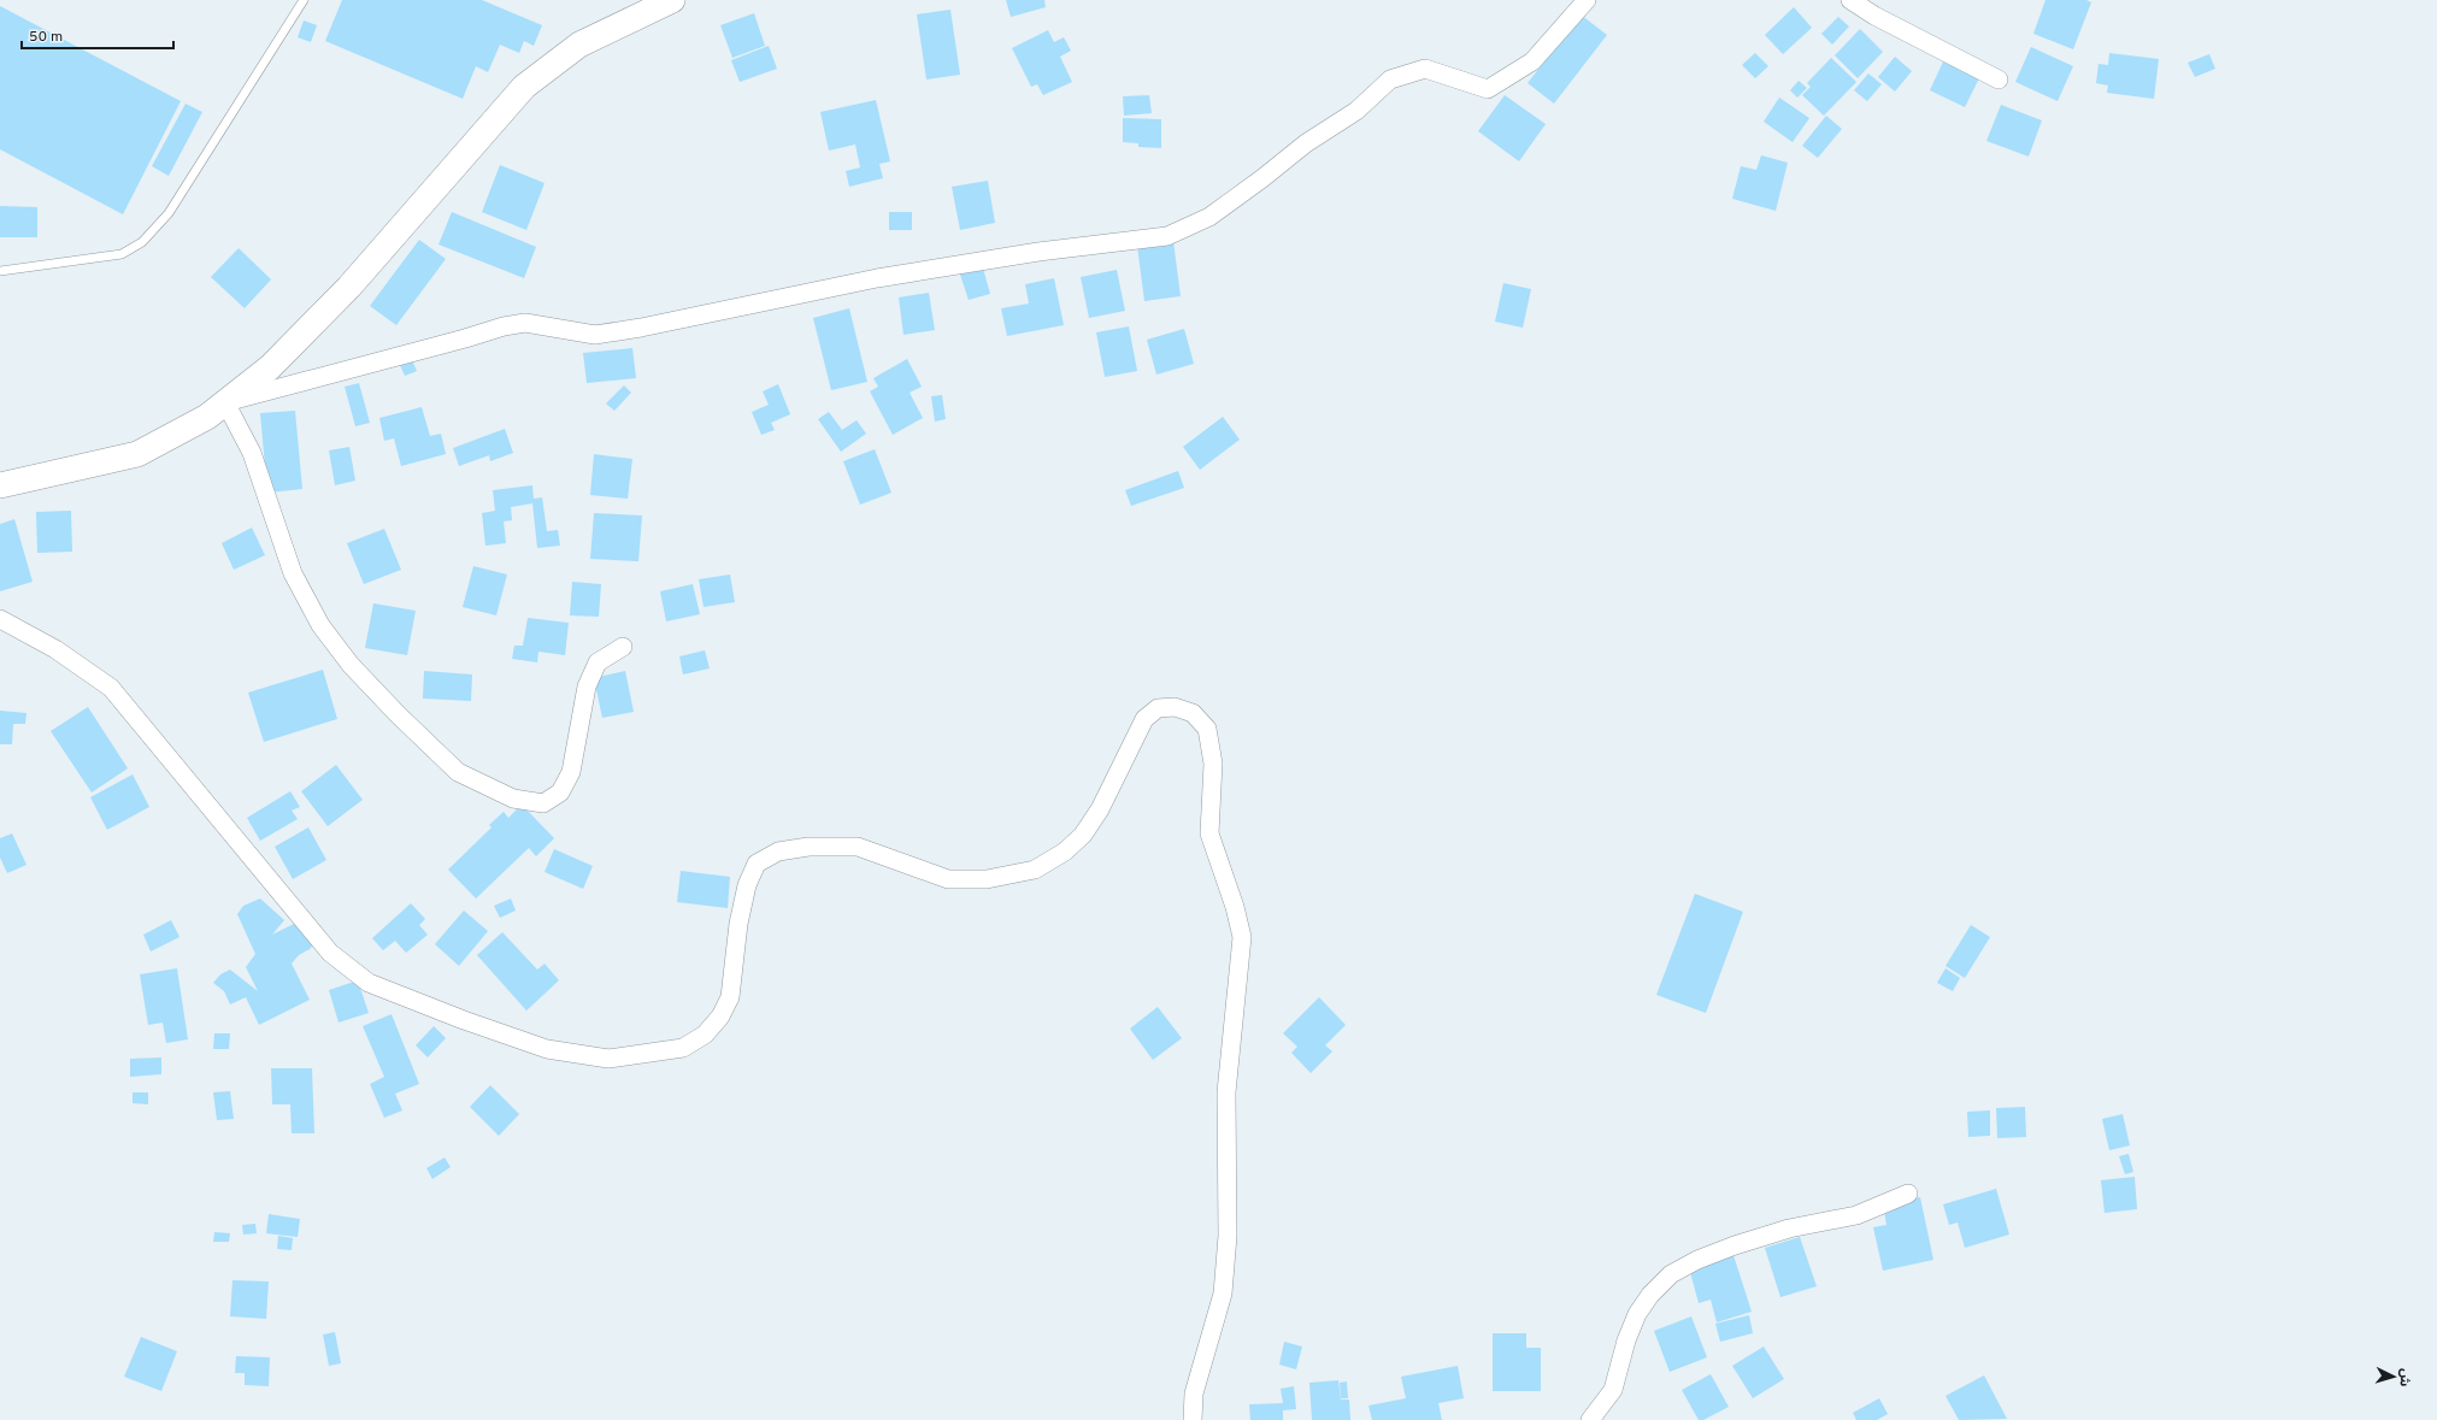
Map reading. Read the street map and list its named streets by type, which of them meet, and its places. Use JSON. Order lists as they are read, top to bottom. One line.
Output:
{"scale_bar":"50 m","north":"right"}
